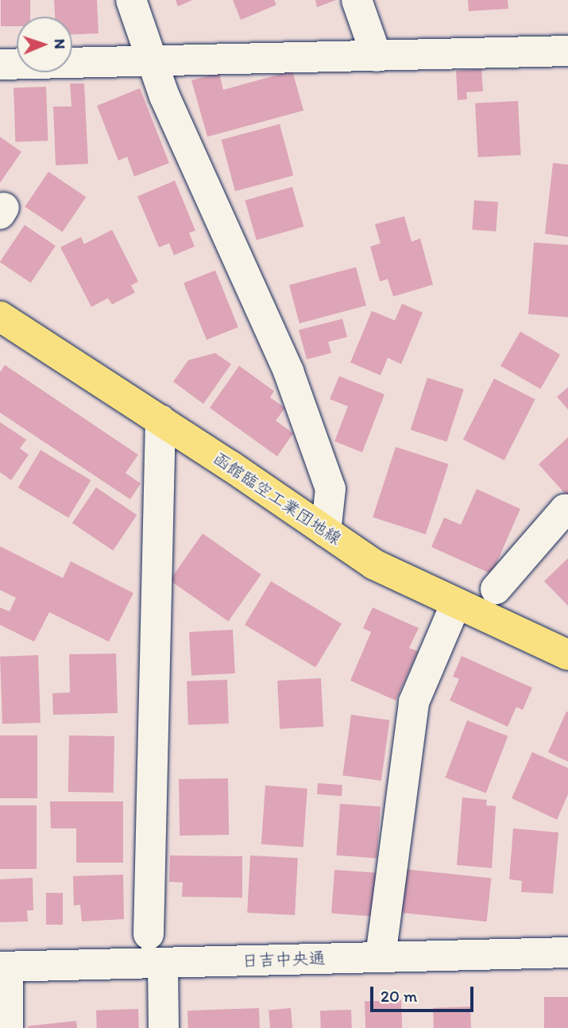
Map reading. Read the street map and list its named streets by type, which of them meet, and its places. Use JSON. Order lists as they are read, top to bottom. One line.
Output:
{"streets":{"main road":["函館臨空工業団地線"],"street":["日吉中央通"]},"scale_bar":"20 m","north":"right"}
